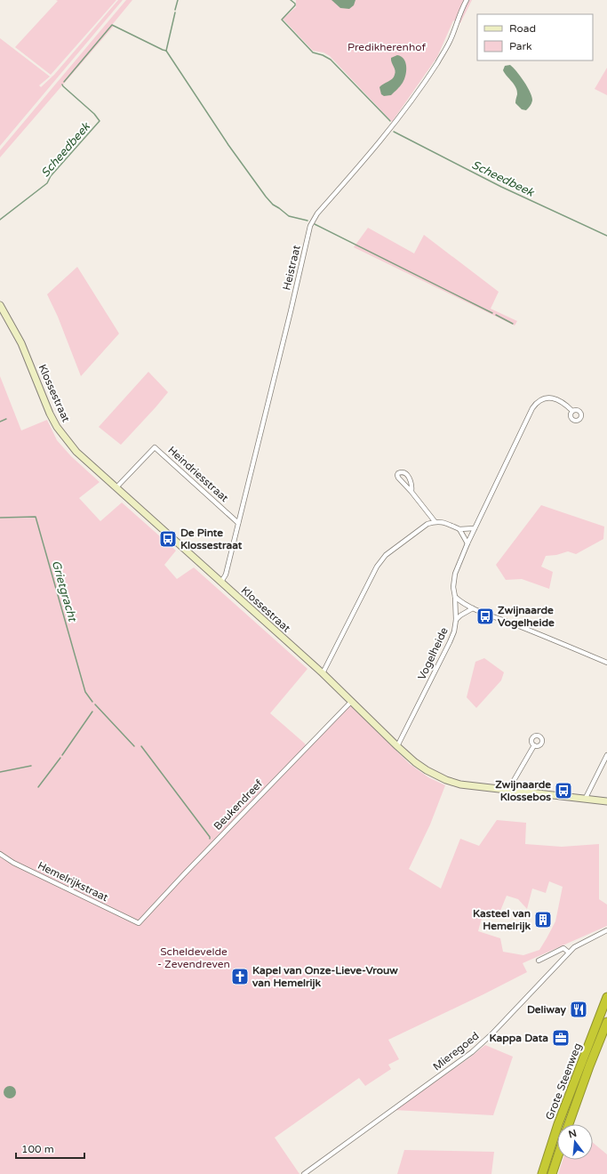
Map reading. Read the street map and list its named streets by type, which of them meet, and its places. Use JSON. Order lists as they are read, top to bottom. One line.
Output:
{"streets":{"highway":["Grote Steenweg"],"street":["Heistraat","Klossestraat","Heindriesstraat","Vogelheide","Beukendreef","Hemelrijkstraat","Mieregoed"]},"crossings":[["Heistraat","Klossestraat"],["Heistraat","Heindriesstraat"],["Klossestraat","Heindriesstraat"],["Klossestraat","Vogelheide"],["Klossestraat","Beukendreef"],["Beukendreef","Hemelrijkstraat"]],"water":["Scheedbeek","Grietgracht"],"parks":["Predikherenhof","Scheldevelde - Zevendreven"],"places":{"bus stop":["De Pinte Klossestraat","Zwijnaarde Vogelheide","Zwijnaarde Klossebos"],"building":["Kasteel van Hemelrijk"],"church":["Kapel van Onze-Lieve-Vrouw van Hemelrijk"],"restaurant":["Deliway"],"office":["Kappa Data"]},"legend":["Road","Park"],"scale_bar":"100 m","north":"top"}
